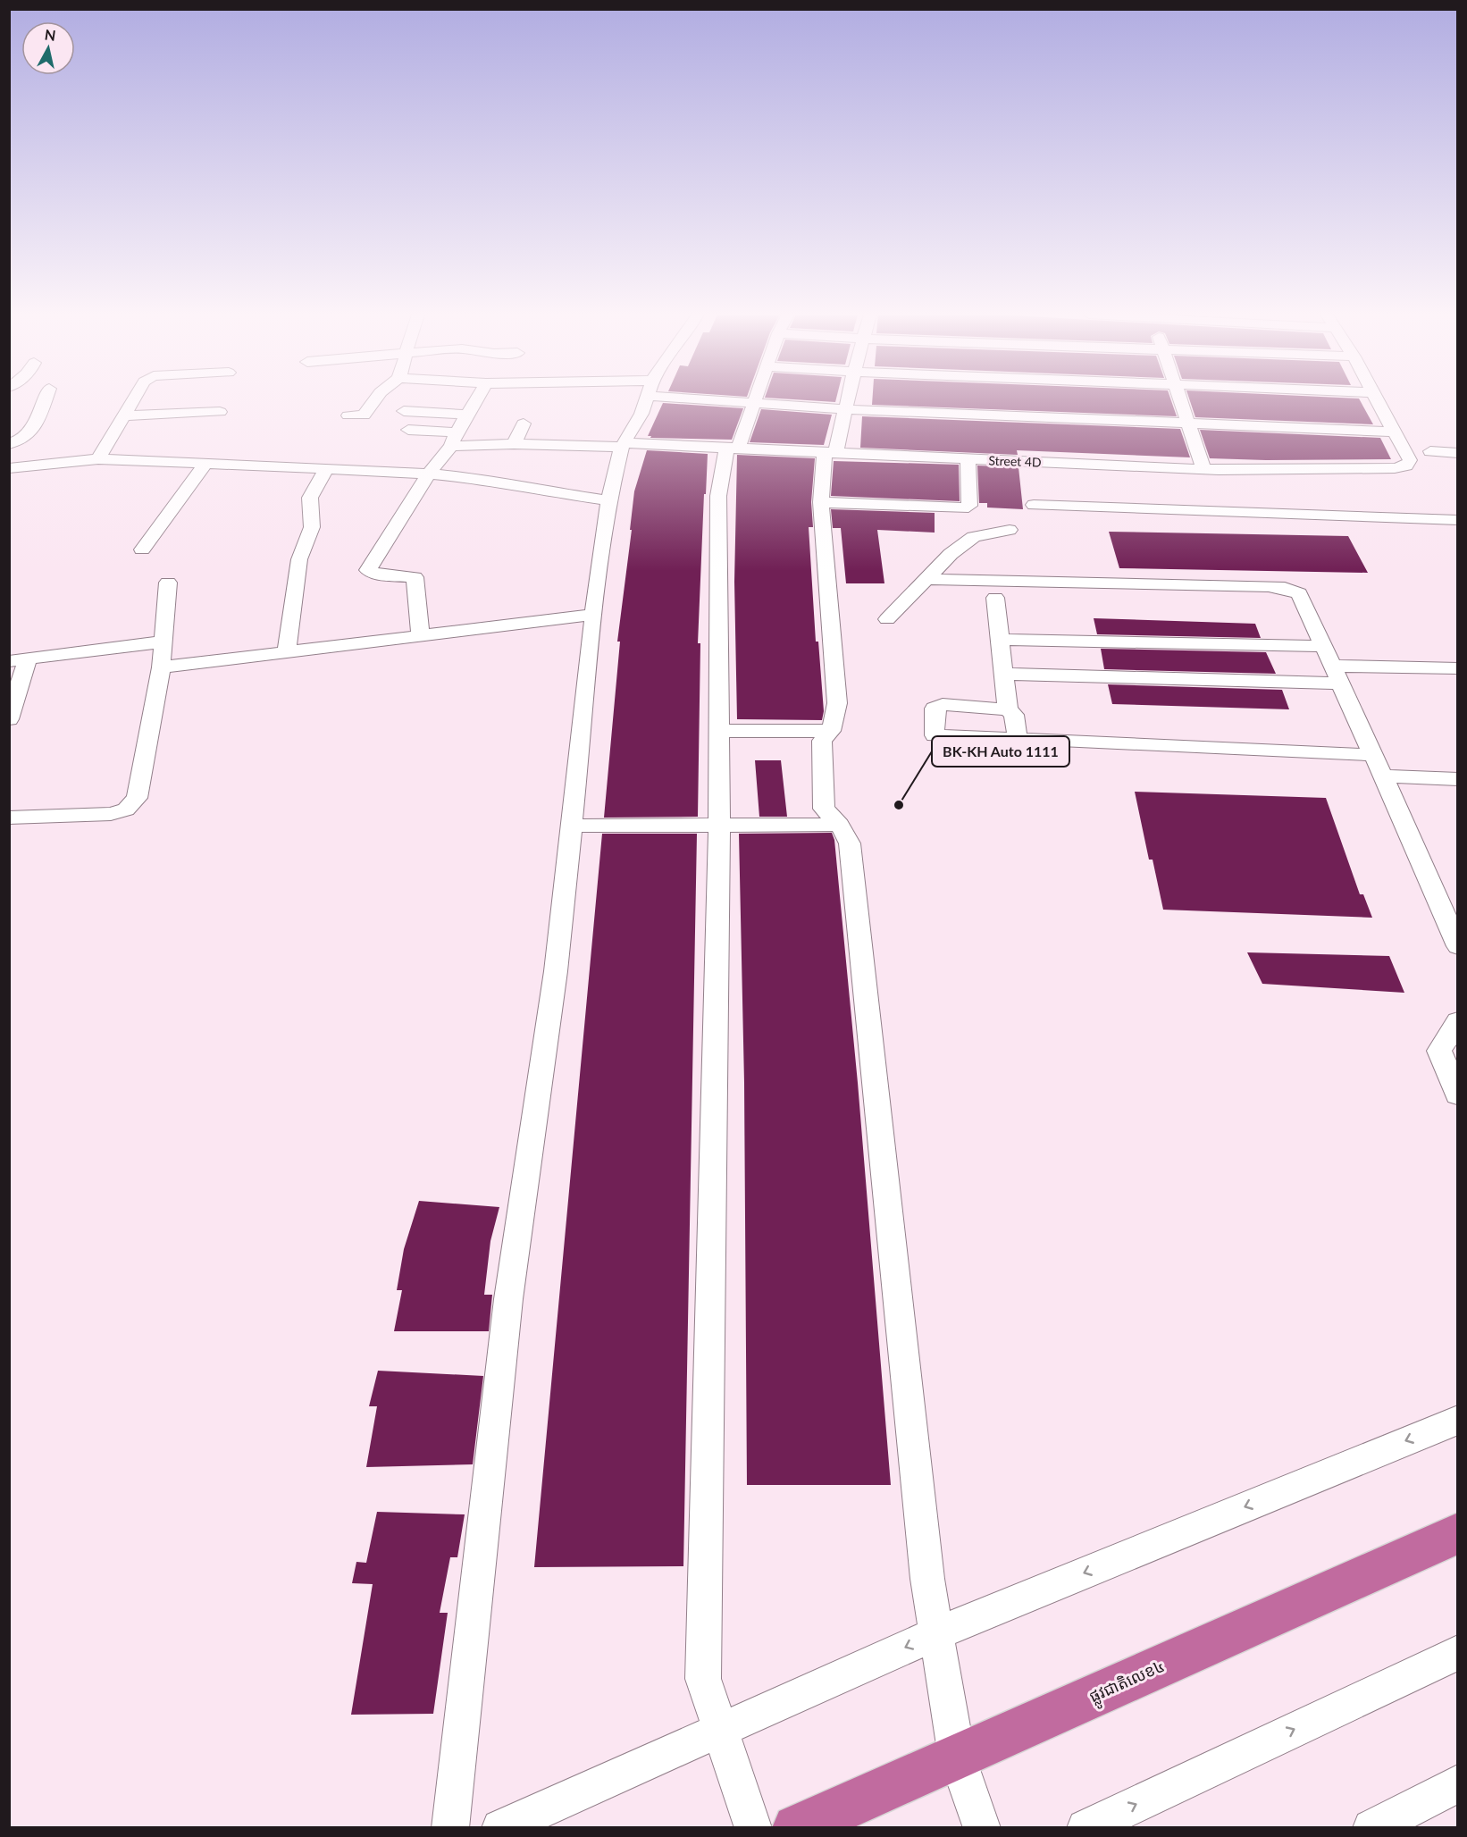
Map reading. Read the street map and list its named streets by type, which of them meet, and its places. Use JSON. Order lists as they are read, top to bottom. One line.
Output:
{"streets":{"highway":["ផ្លូវជាតិលេខ៤"],"street":["Street 4D"]},"places":["BK-KH Auto 1111"],"north":"top"}
